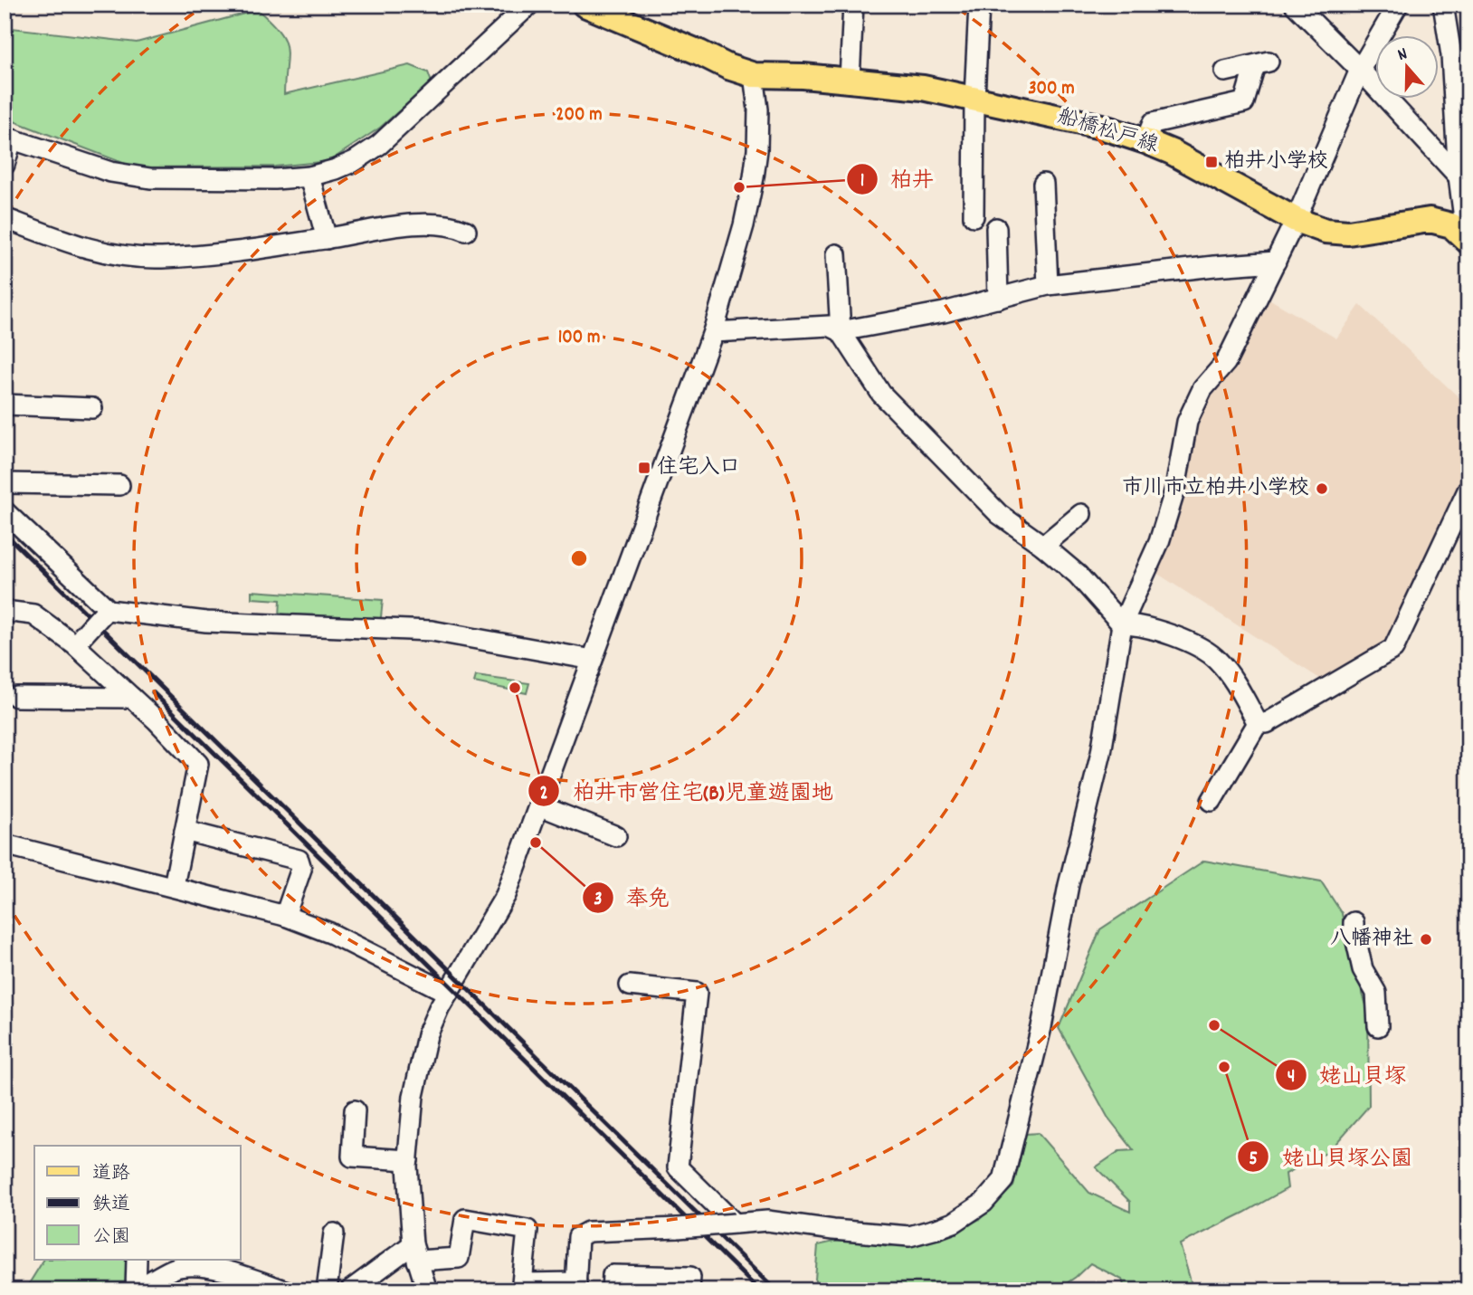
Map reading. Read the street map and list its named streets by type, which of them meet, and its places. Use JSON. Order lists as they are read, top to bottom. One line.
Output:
{"streets":{"main road":["船橋松戸線"]},"places":{"transit":["柏井小学校","住宅入口"],"other":["柏井","市川市立柏井小学校","柏井市営住宅(B)児童遊園地","奉免","八幡神社","姥山貝塚","姥山貝塚公園"]},"legend":["道路","鉄道","公園"],"north":"top","rings":["300 m","200 m","100 m"]}
